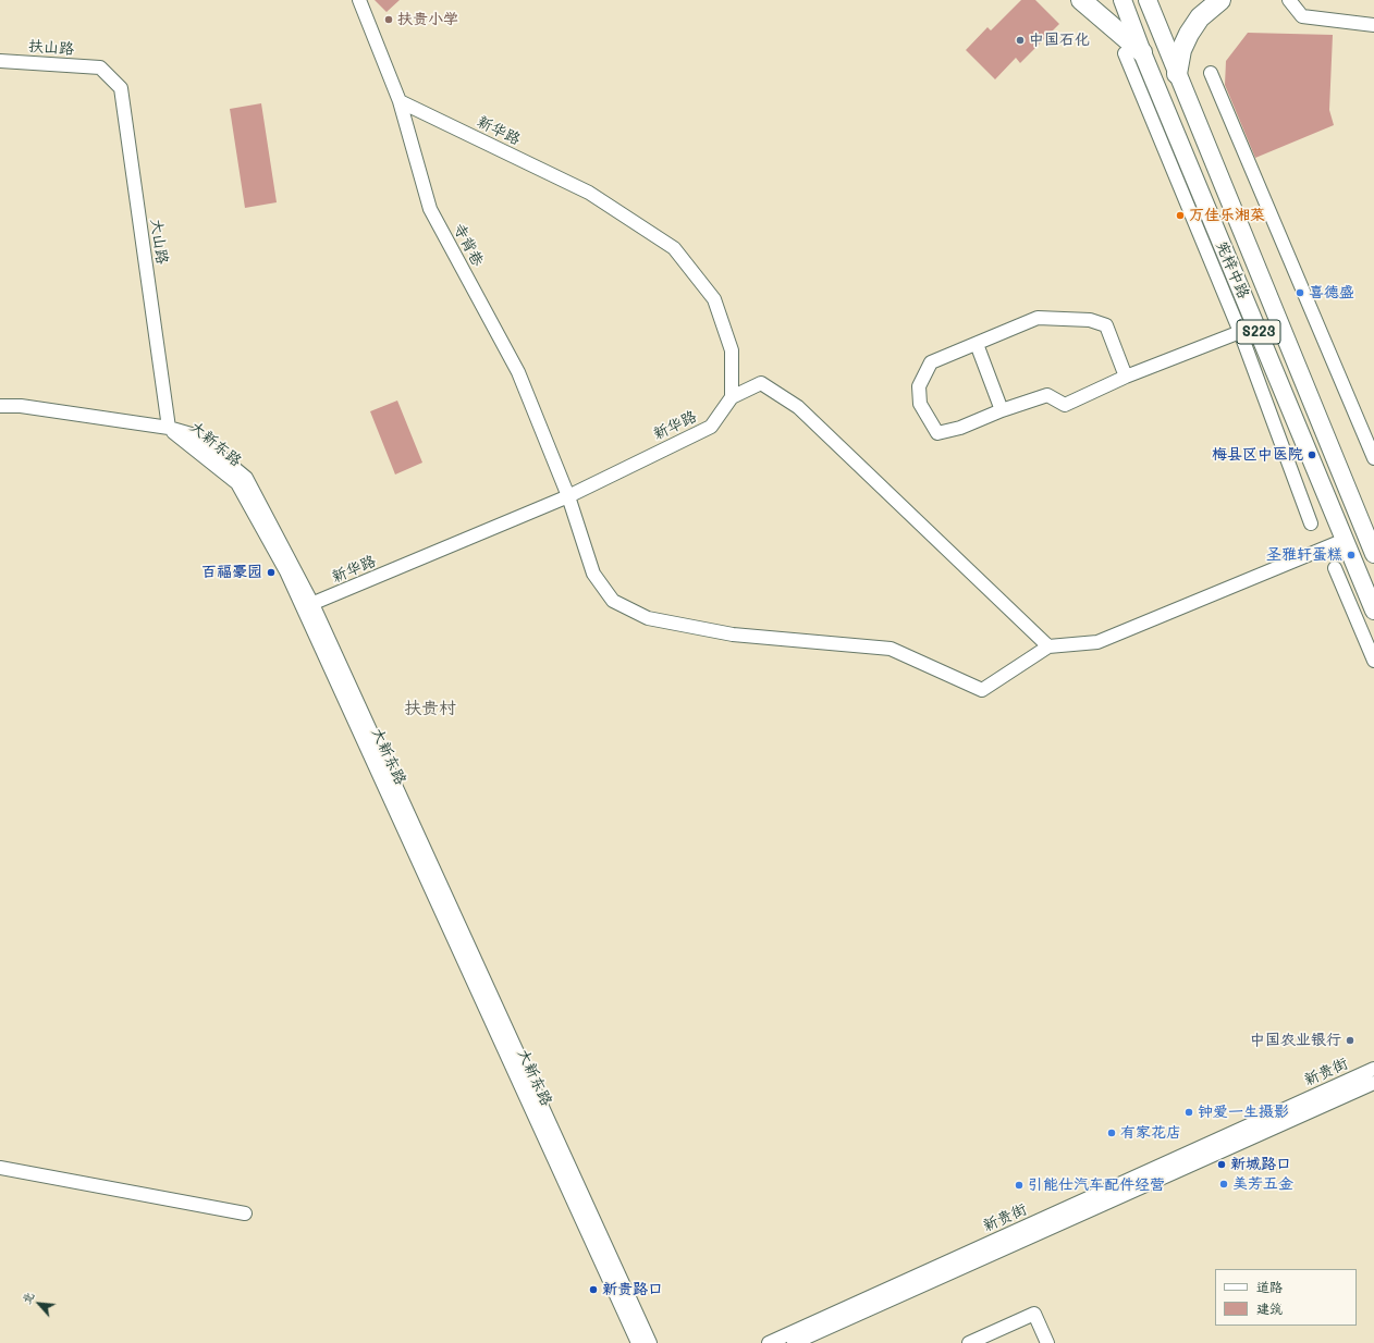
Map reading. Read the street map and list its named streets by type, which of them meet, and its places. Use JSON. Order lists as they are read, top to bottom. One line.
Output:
{"streets":{"main road":["宪梓中路","S223"],"street":["扶山路","新华路","大山路","寺背巷","大新东路","新贵街"]},"crossings":[["扶山路","大山路"],["新华路","寺背巷"],["新华路","大新东路"],["大山路","大新东路"]],"districts":["扶贵村"],"places":["扶贵小学","中国石化","万佳乐湘菜","喜德盛","梅县区中医院","圣雅轩蛋糕","百福豪园","中国农业银行","钟爱一生摄影","有家花店","新城路口","美芳五金","引能仕汽车配件经营","新贵路口"],"legend":["道路","建筑"],"north":"top left"}
